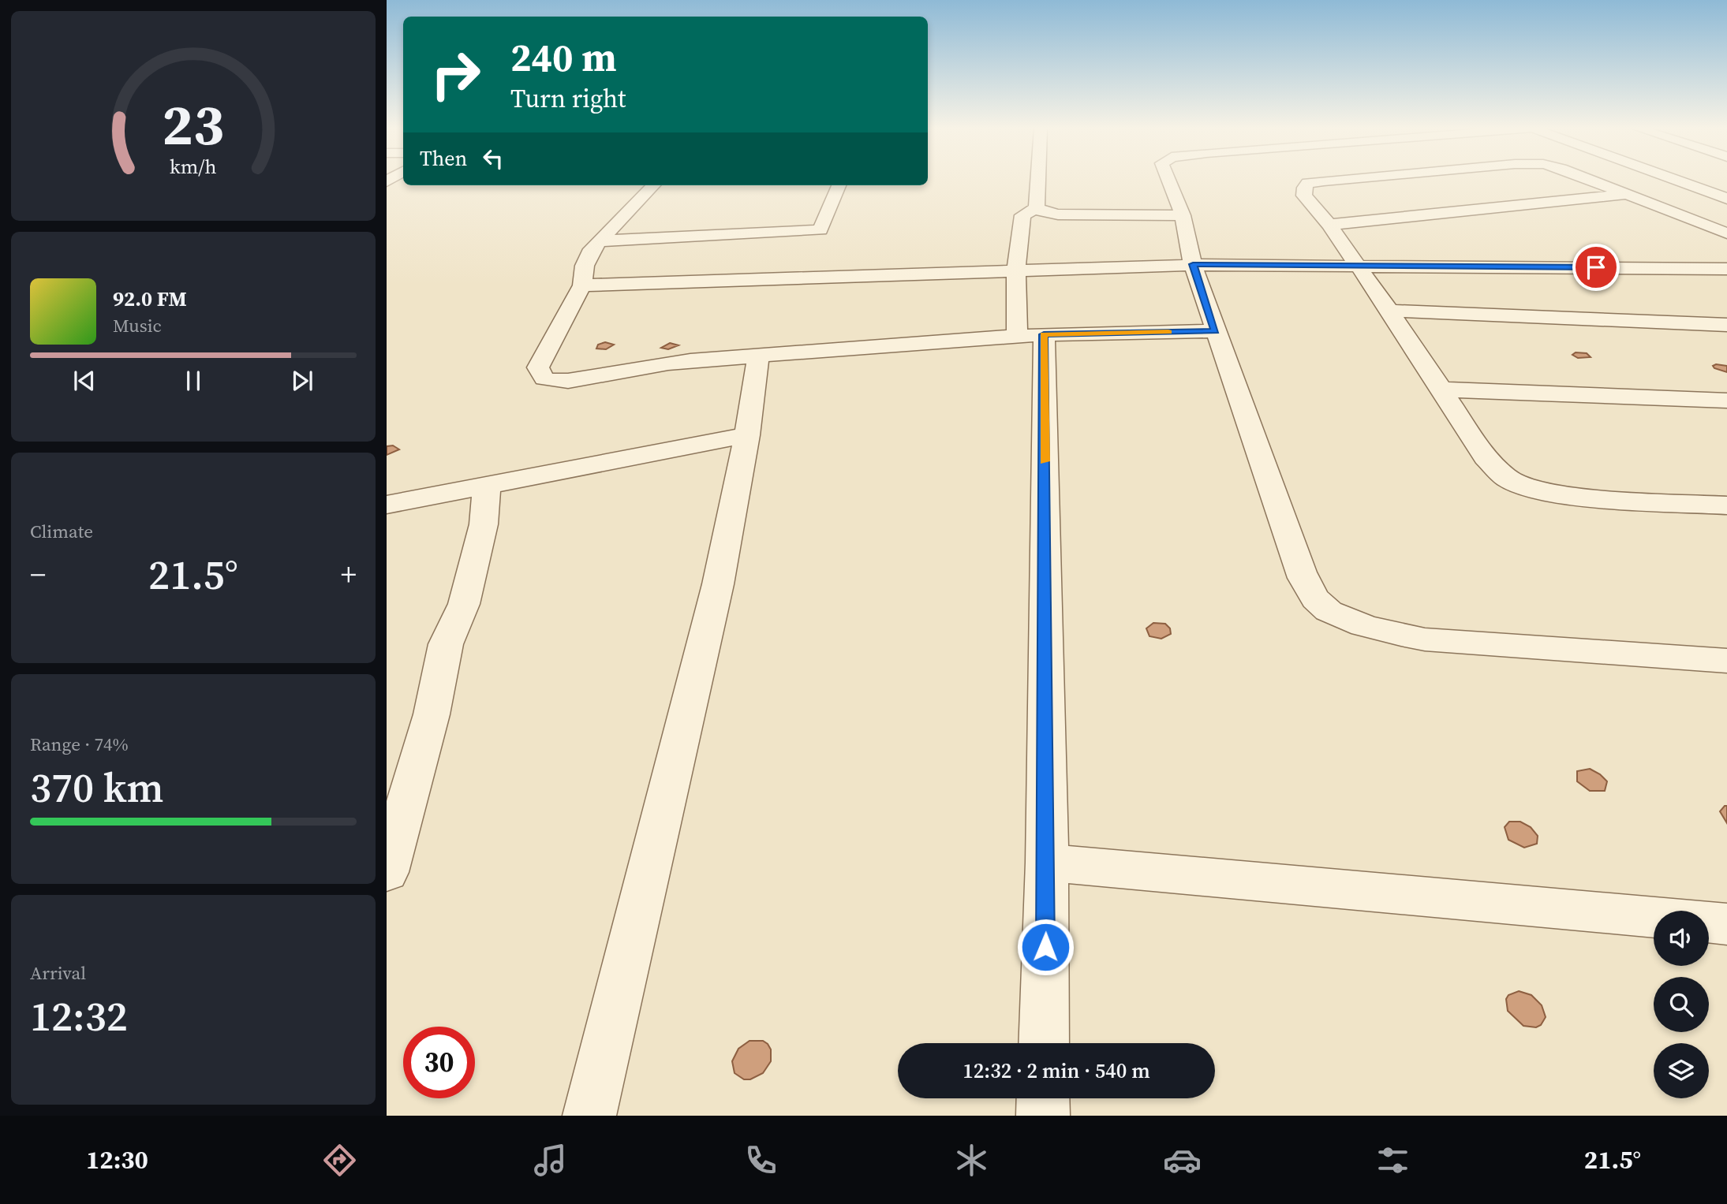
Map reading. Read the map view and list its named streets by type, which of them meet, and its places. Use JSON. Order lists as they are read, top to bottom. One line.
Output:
{"page":{"turn":["240 m","Turn right"],"then":"Then","song":["92.0 FM","Music"],"tile":["Climate",["Range · 74%","370 km"],["Arrival","12:32"]],"heat":["−","21.5°","+"],"limit":"30","trip":"12:32 · 2 min · 540 m","tabs":["12:30","21.5°"],"gauge":["23","km/h"]}}
